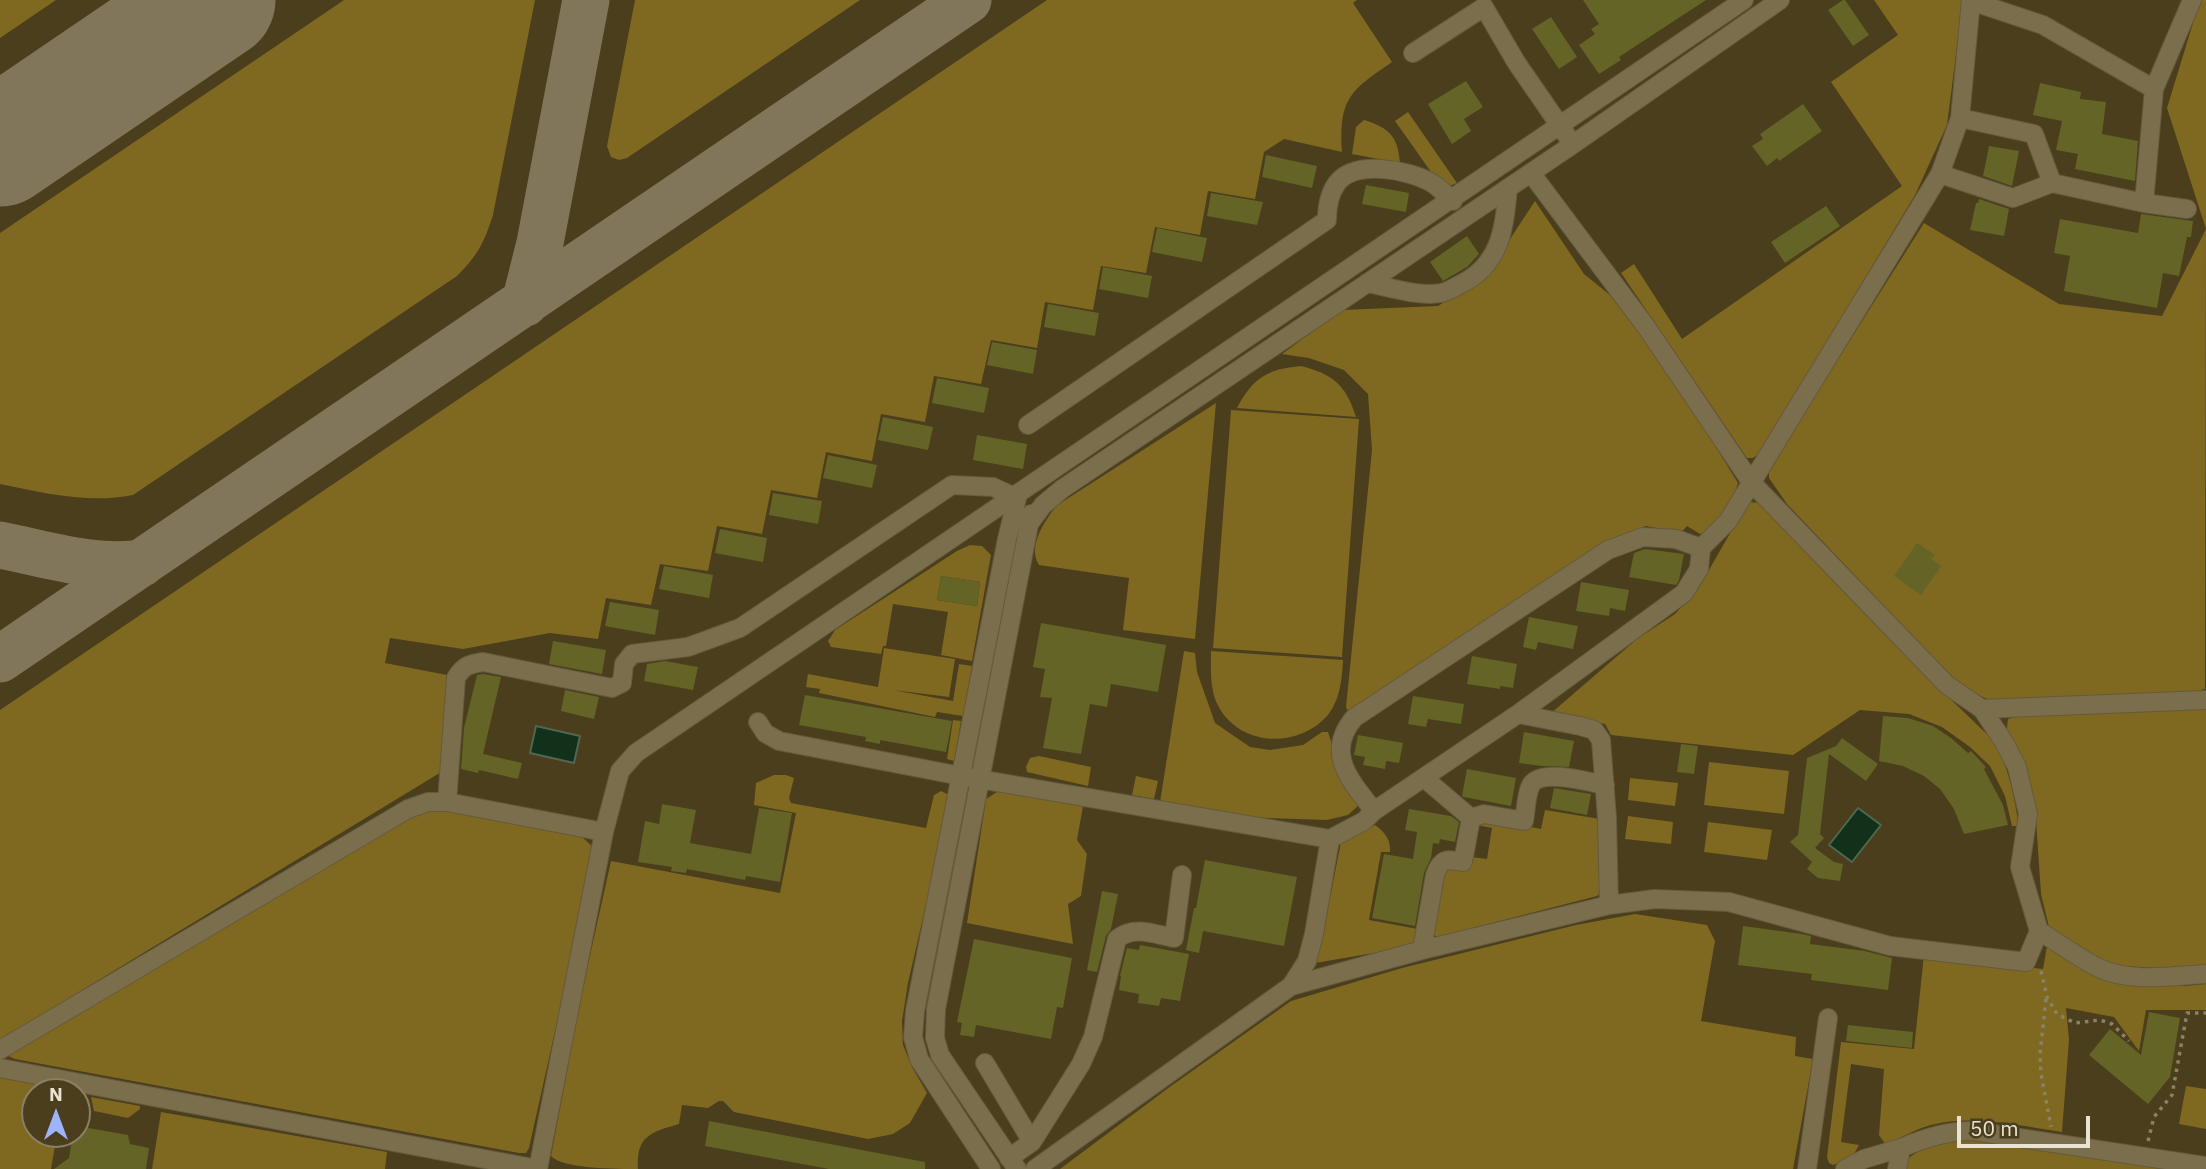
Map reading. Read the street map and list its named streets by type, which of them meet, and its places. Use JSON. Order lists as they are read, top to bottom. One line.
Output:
{"scale_bar":"50 m","north":"top"}
